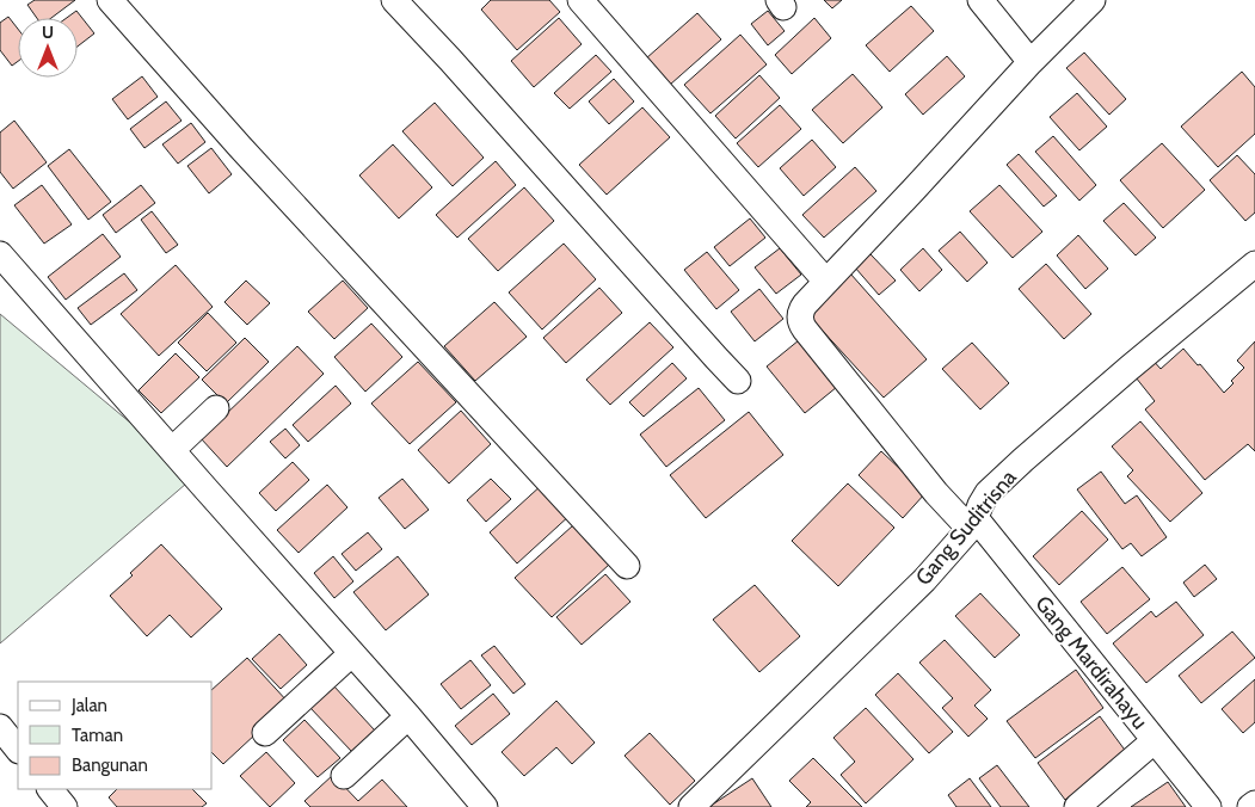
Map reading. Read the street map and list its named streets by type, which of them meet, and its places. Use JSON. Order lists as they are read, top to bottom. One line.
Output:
{"streets":{"street":["Gang Suditrisna","Gang Mardirahayu"]},"crossings":[["Gang Suditrisna","Gang Mardirahayu"]],"legend":["Jalan","Taman","Bangunan"],"north":"top"}
